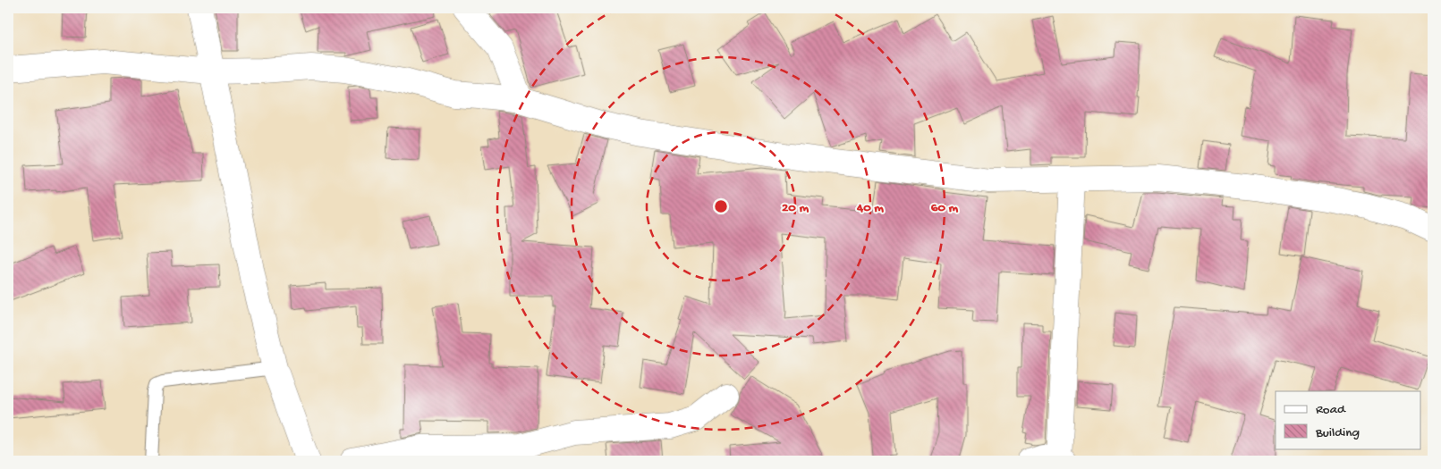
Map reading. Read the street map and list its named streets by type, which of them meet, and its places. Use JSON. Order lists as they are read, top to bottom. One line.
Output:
{"legend":["Road","Building"],"rings":["20 m","40 m","60 m"]}
